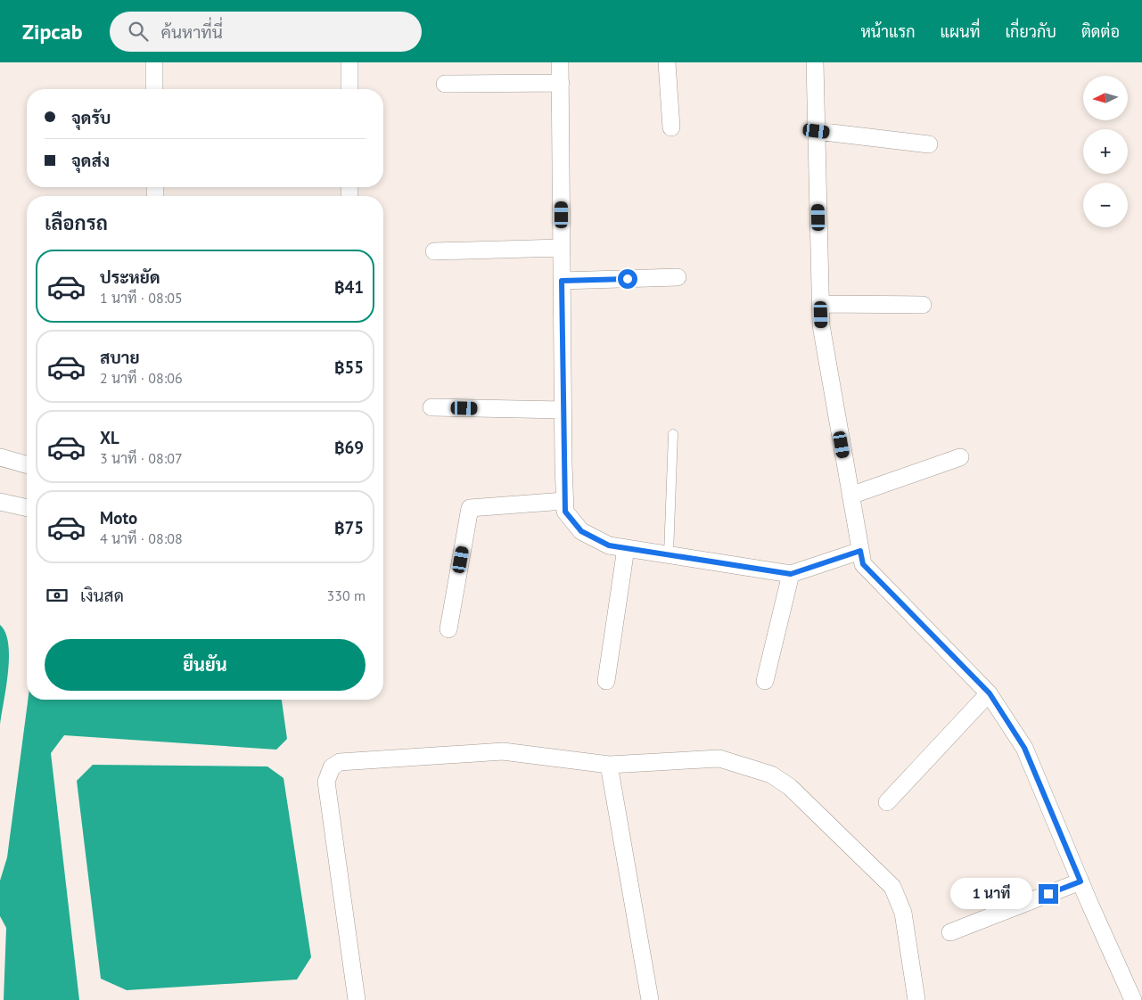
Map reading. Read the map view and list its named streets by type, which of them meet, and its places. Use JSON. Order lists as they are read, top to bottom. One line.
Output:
{"north":"left","page":{"header":"Zipcab","search":"ค้นหาที่นี่","nav":["หน้าแรก","แผนที่","เกี่ยวกับ","ติดต่อ"],"map_buttons":["+","−"],"banner":["จุดรับ","จุดส่ง"],"heading":"เลือกรถ","list":[{"name":"ประหยัด","note":"1 นาที · 08:05","value":"฿41"},{"name":"สบาย","note":"2 นาที · 08:06","value":"฿55"},{"name":"XL","note":"3 นาที · 08:07","value":"฿69"},{"name":"Moto","note":"4 นาที · 08:08","value":"฿75"}],"pay":["เงินสด","330 m"],"buttons":"ยืนยัน","bubble":"1 นาที"}}
